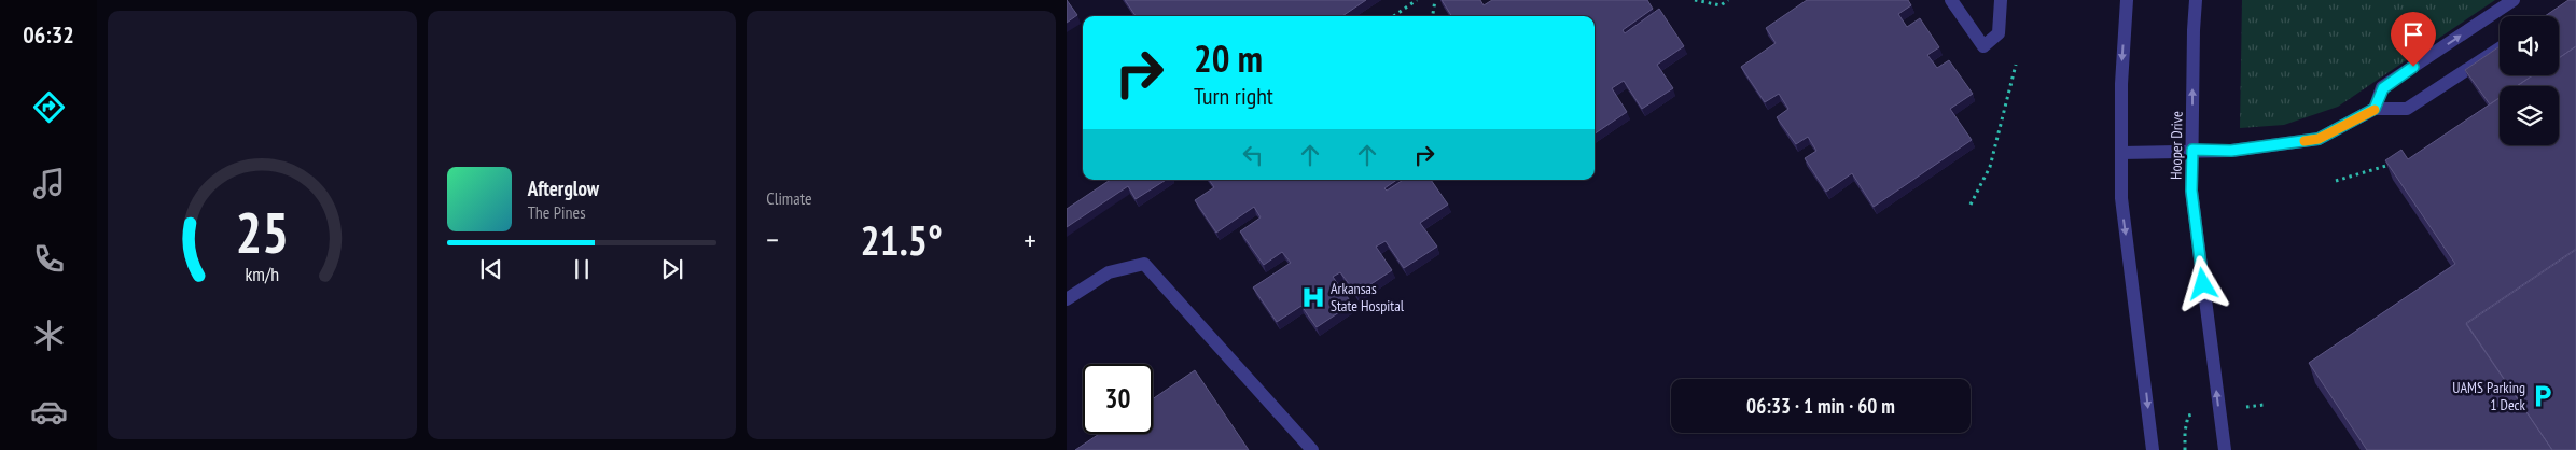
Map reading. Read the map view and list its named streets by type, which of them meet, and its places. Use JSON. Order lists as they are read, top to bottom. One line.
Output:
{"streets":{"street":["Hooper Drive"]},"places":{"hospital":["Arkansas State Hospital"],"parking":["UAMS Parking 1 Deck"]},"page":{"tabs":"06:32","tile":"Climate","turn":["20 m","Turn right"],"song":["Afterglow","The Pines"],"heat":["−","21.5°","+"],"limit":"30","trip":"06:33 · 1 min · 60 m","gauge":["25","km/h"]}}
